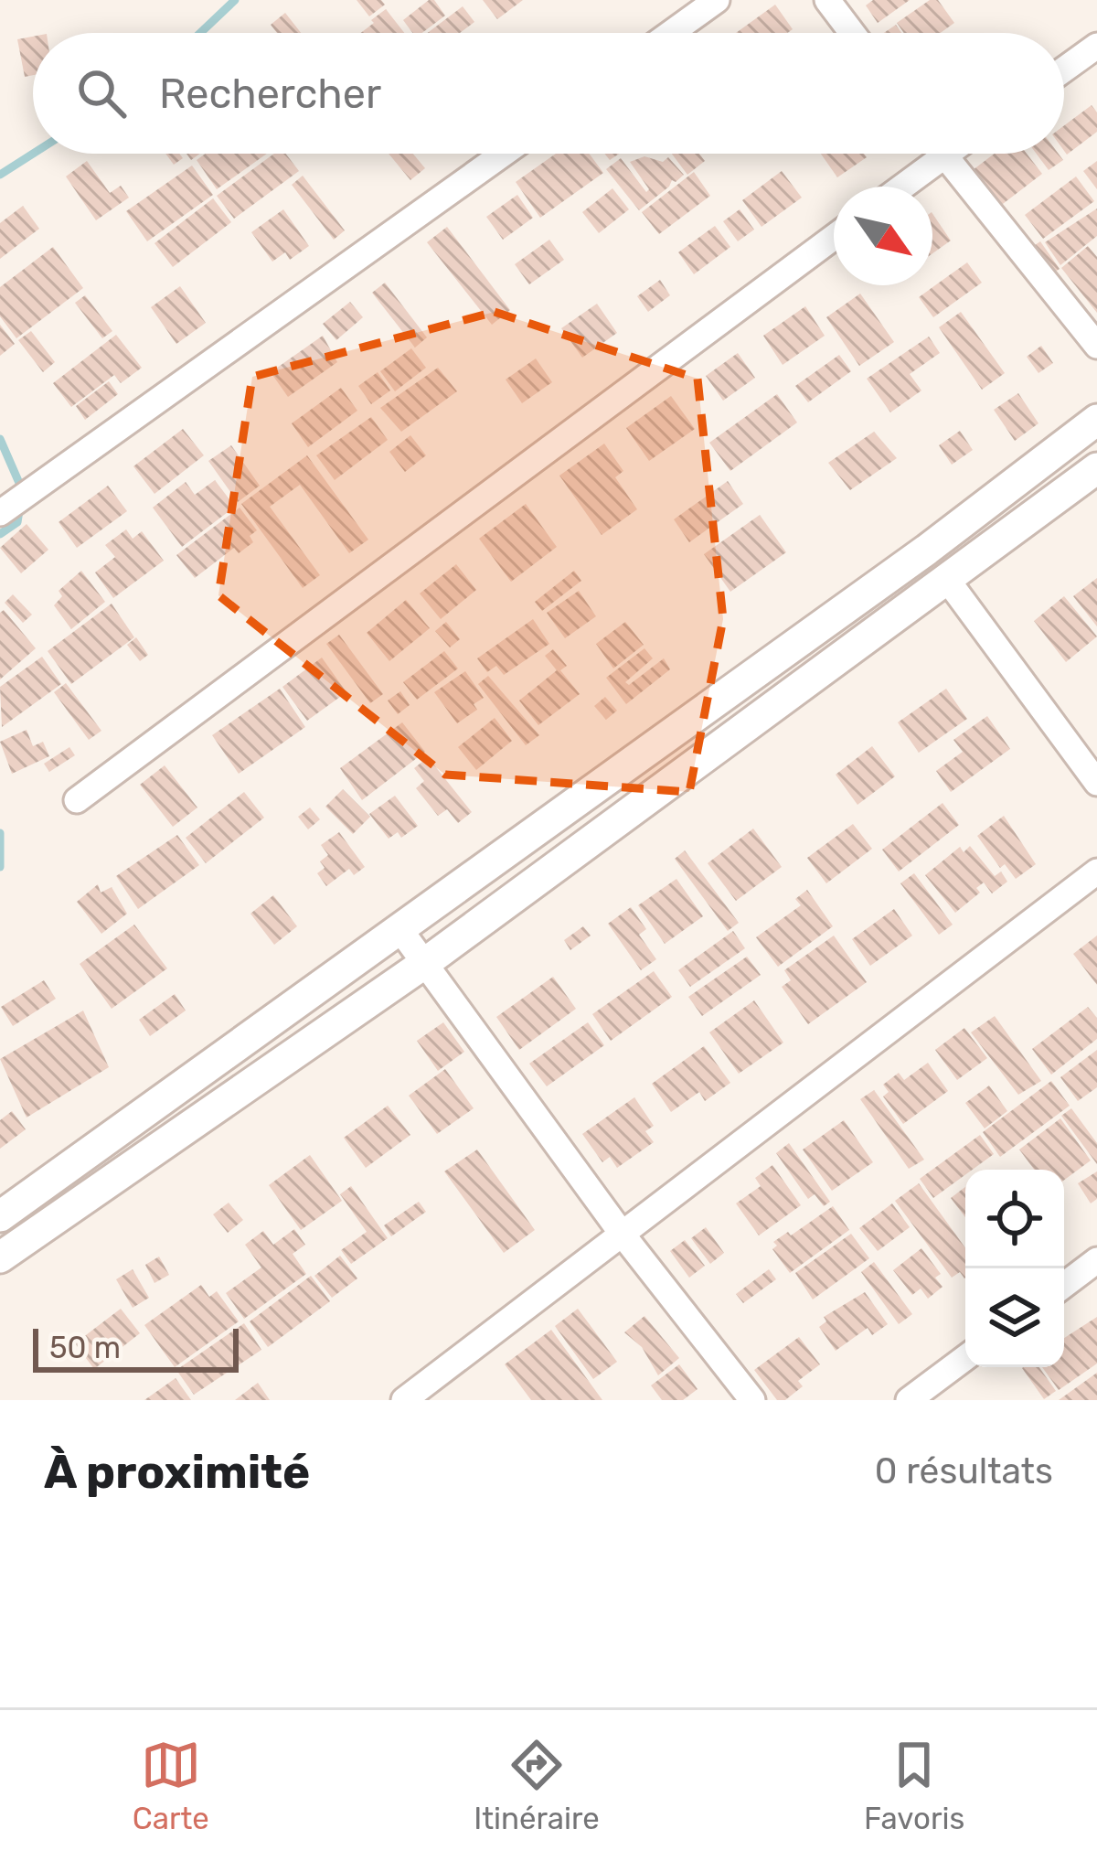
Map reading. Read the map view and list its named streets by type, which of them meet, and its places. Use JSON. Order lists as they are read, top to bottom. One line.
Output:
{"scale_bar":"50 m","north":"bottom right","page":{"search":"Rechercher","scale":"50 m","heading":["À proximité","0 résultats"],"nav":["Carte","Itinéraire","Favoris"]}}
